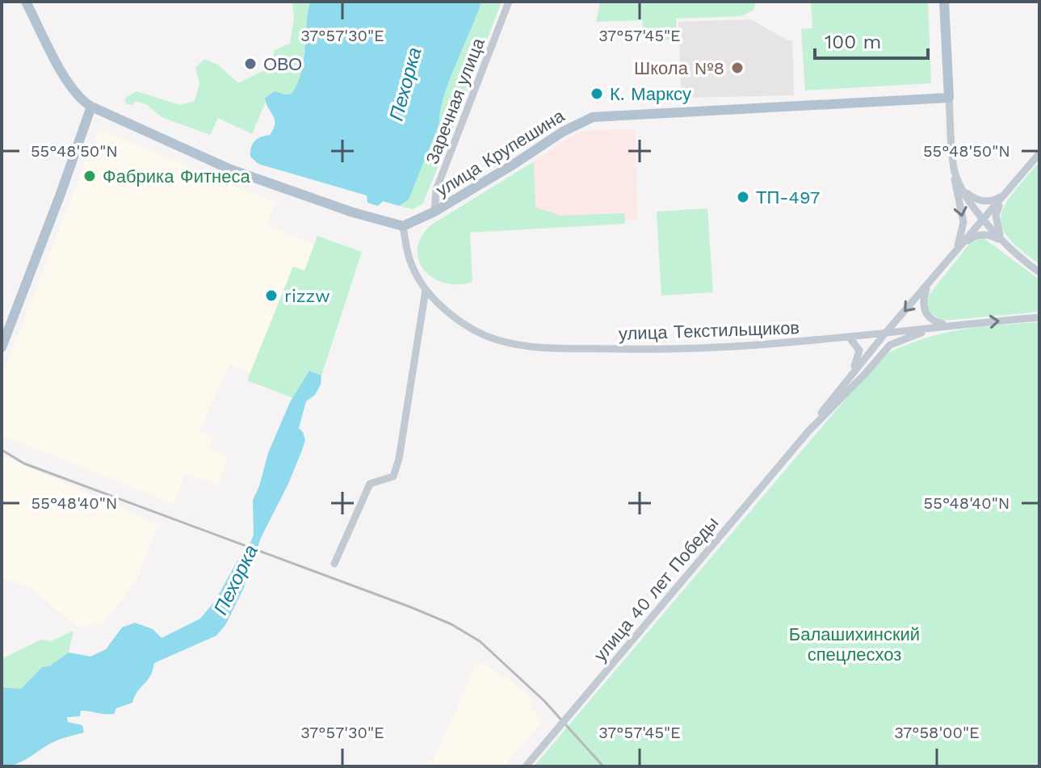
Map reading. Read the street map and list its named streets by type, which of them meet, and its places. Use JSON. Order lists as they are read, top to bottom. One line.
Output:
{"streets":{"main road":["улица Крупешина"],"street":["Заречная улица","улица Текстильщиков","улица 40 лет Победы"]},"crossings":[["Заречная улица","улица Крупешина"],["улица Крупешина","улица Текстильщиков"],["улица Текстильщиков","улица 40 лет Победы"]],"water":["Пехорка"],"parks":["Балашихинский спецлесхоз"],"places":["ОВО","Школа №8","К. Марксу","Фабрика Фитнеса","ТП-497","rizzw"],"scale_bar":"100 m","coordinates":["37°57'30\"E","37°57'45\"E","55°48'50\"N","55°48'40\"N","37°58'00\"E"]}
